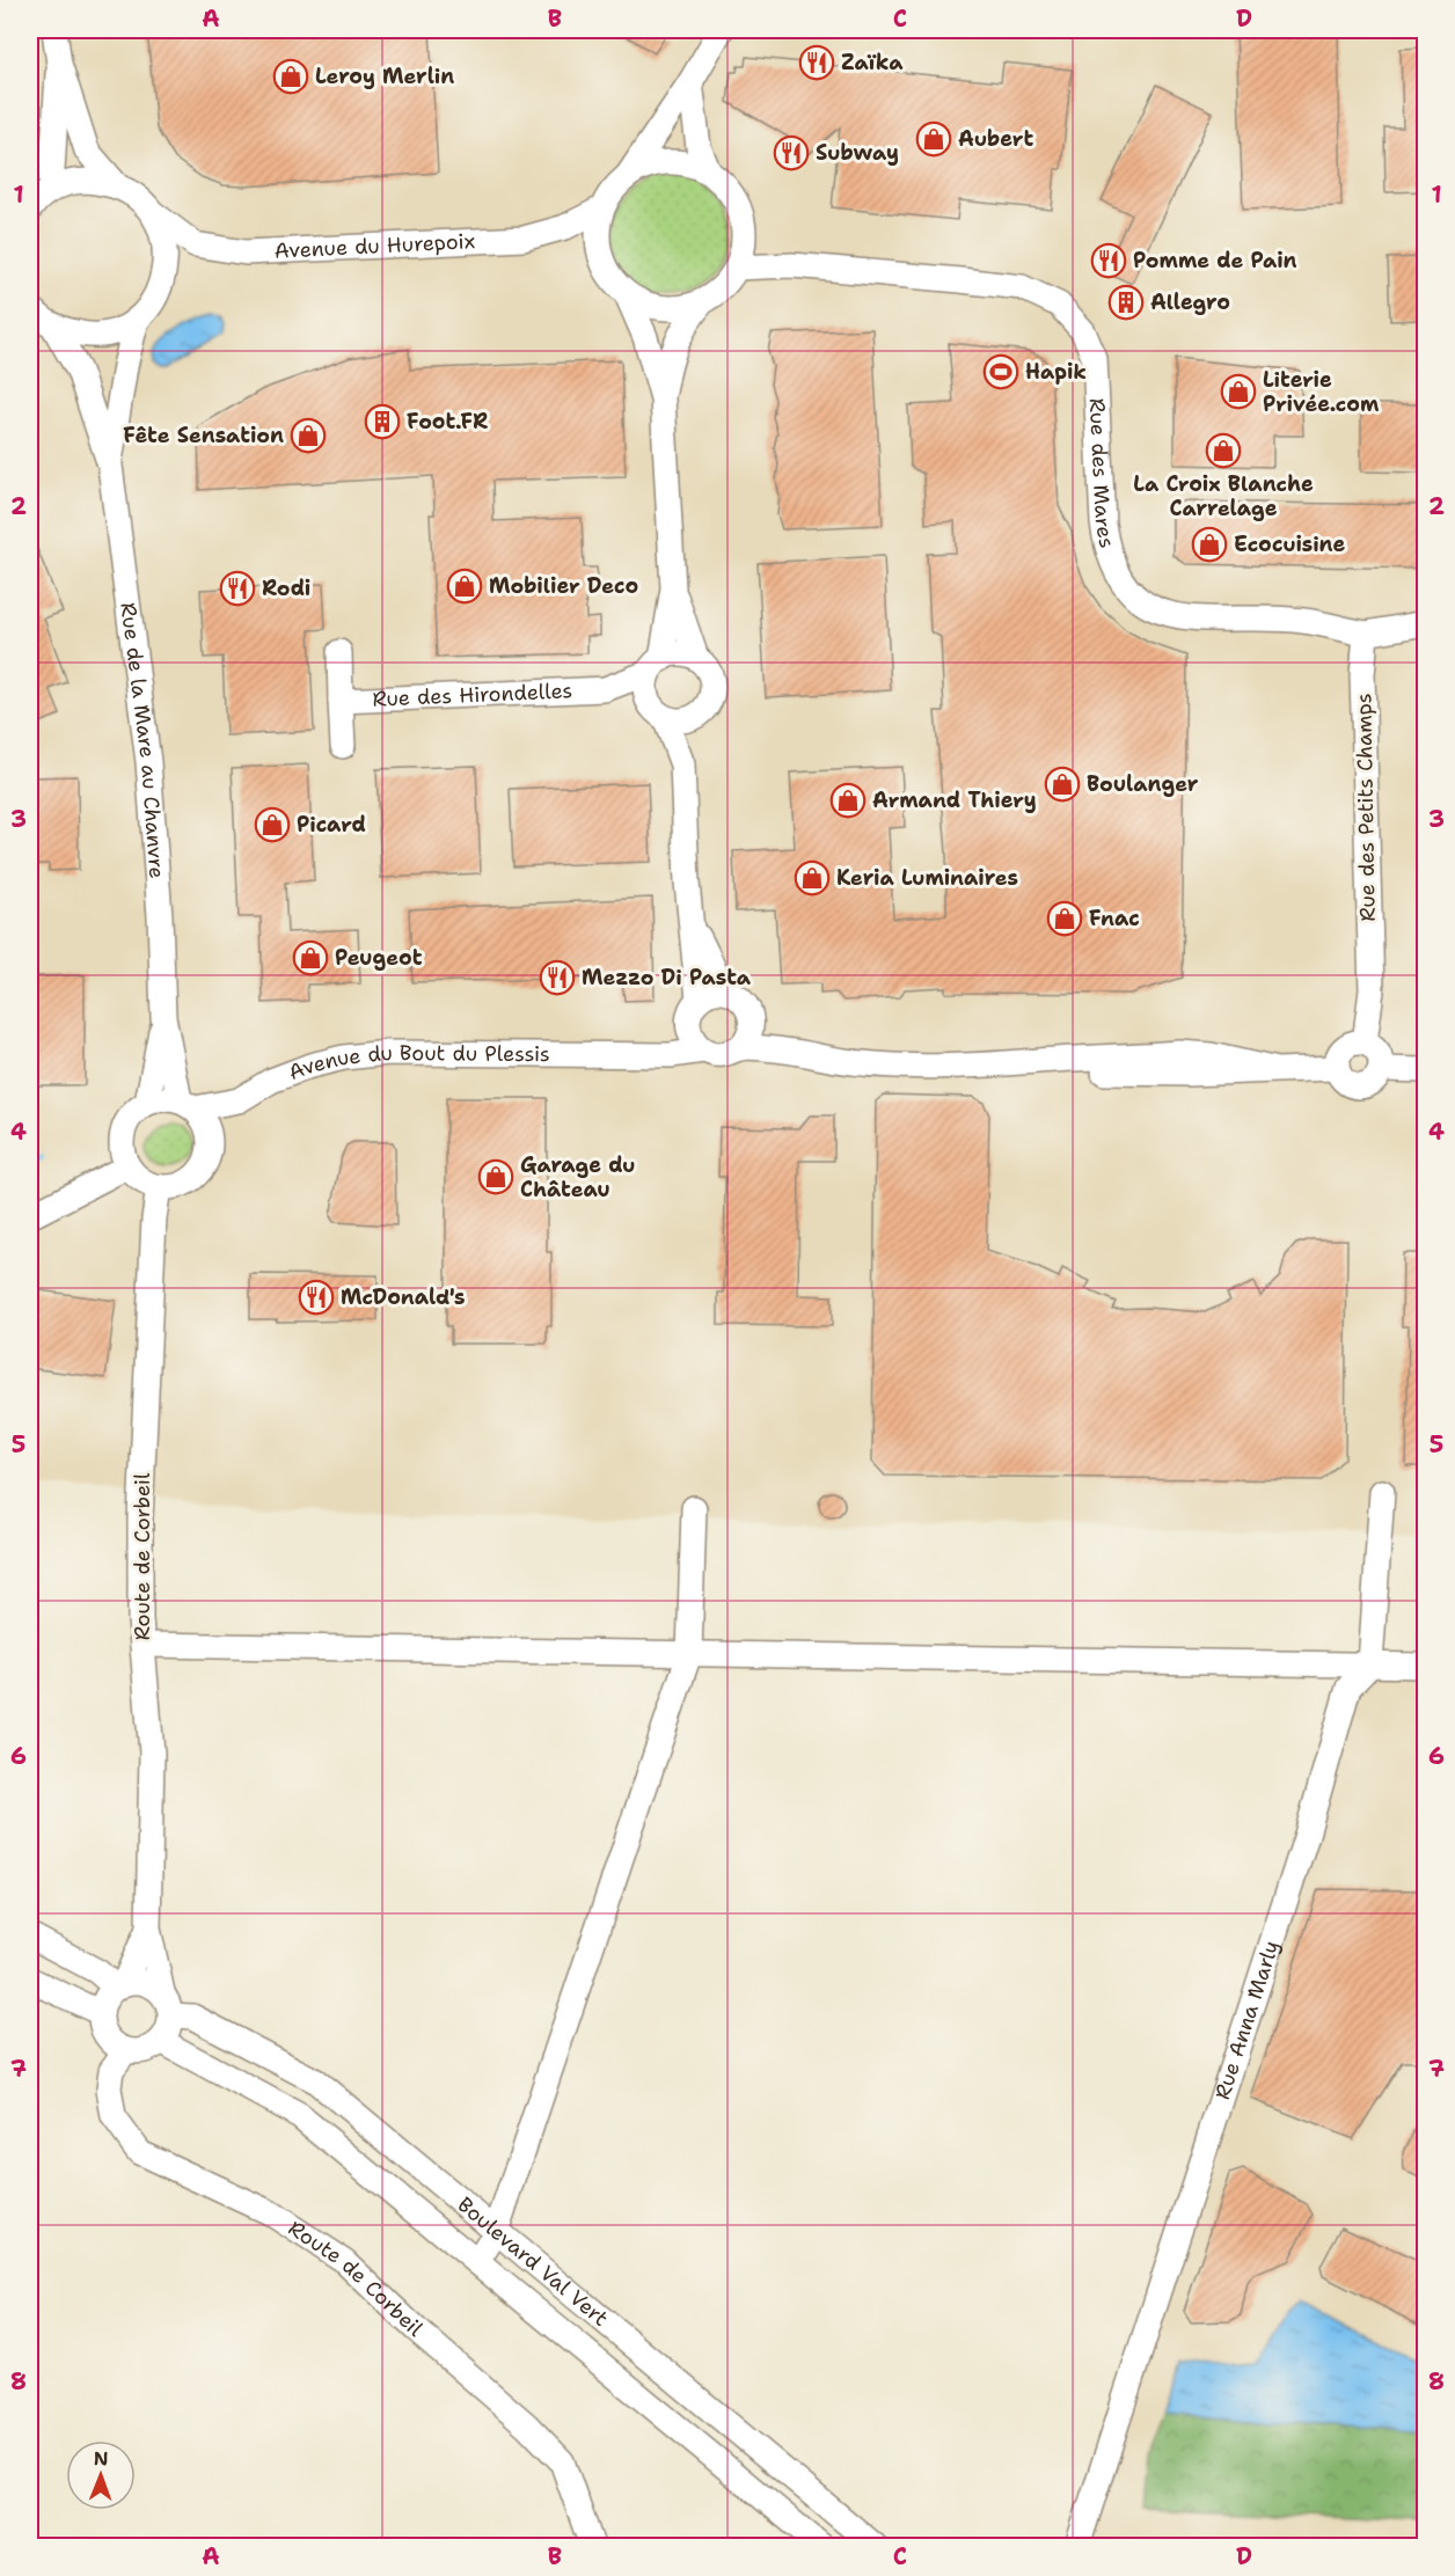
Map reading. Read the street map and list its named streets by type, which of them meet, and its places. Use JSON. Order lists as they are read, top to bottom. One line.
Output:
{"streets":{"street":["Avenue du Hurepoix","Rue des Mares","Rue des Hirondelles","Rue de la Mare au Chanvre","Rue des Petits Champs","Avenue du Bout du Plessis","Route de Corbeil","Rue Anna Marly","Boulevard Val Vert"]},"crossings":[["Avenue du Hurepoix","Rue des Mares"],["Rue des Mares","Rue des Petits Champs"],["Rue de la Mare au Chanvre","Avenue du Bout du Plessis"],["Rue de la Mare au Chanvre","Route de Corbeil"],["Avenue du Bout du Plessis","Route de Corbeil"],["Route de Corbeil","Boulevard Val Vert"]],"places":{"restaurant":["Zaïka","Subway","Pomme de Pain","Rodi","Mezzo Di Pasta","McDonald's"],"shop":["Leroy Merlin","Aubert","Literie Privée.com","Fête Sensation","La Croix Blanche Carrelage","Ecocuisine","Mobilier Deco","Boulanger","Armand Thiery","Picard","Keria Luminaires","Fnac","Peugeot","Garage du Château"],"building":["Allegro","Foot.FR"],"sports":["Hapik"]},"north":"top","grid":{"columns":["A","B","C","D"],"rows":["1","2","3","4","5","6","7","8"]}}
